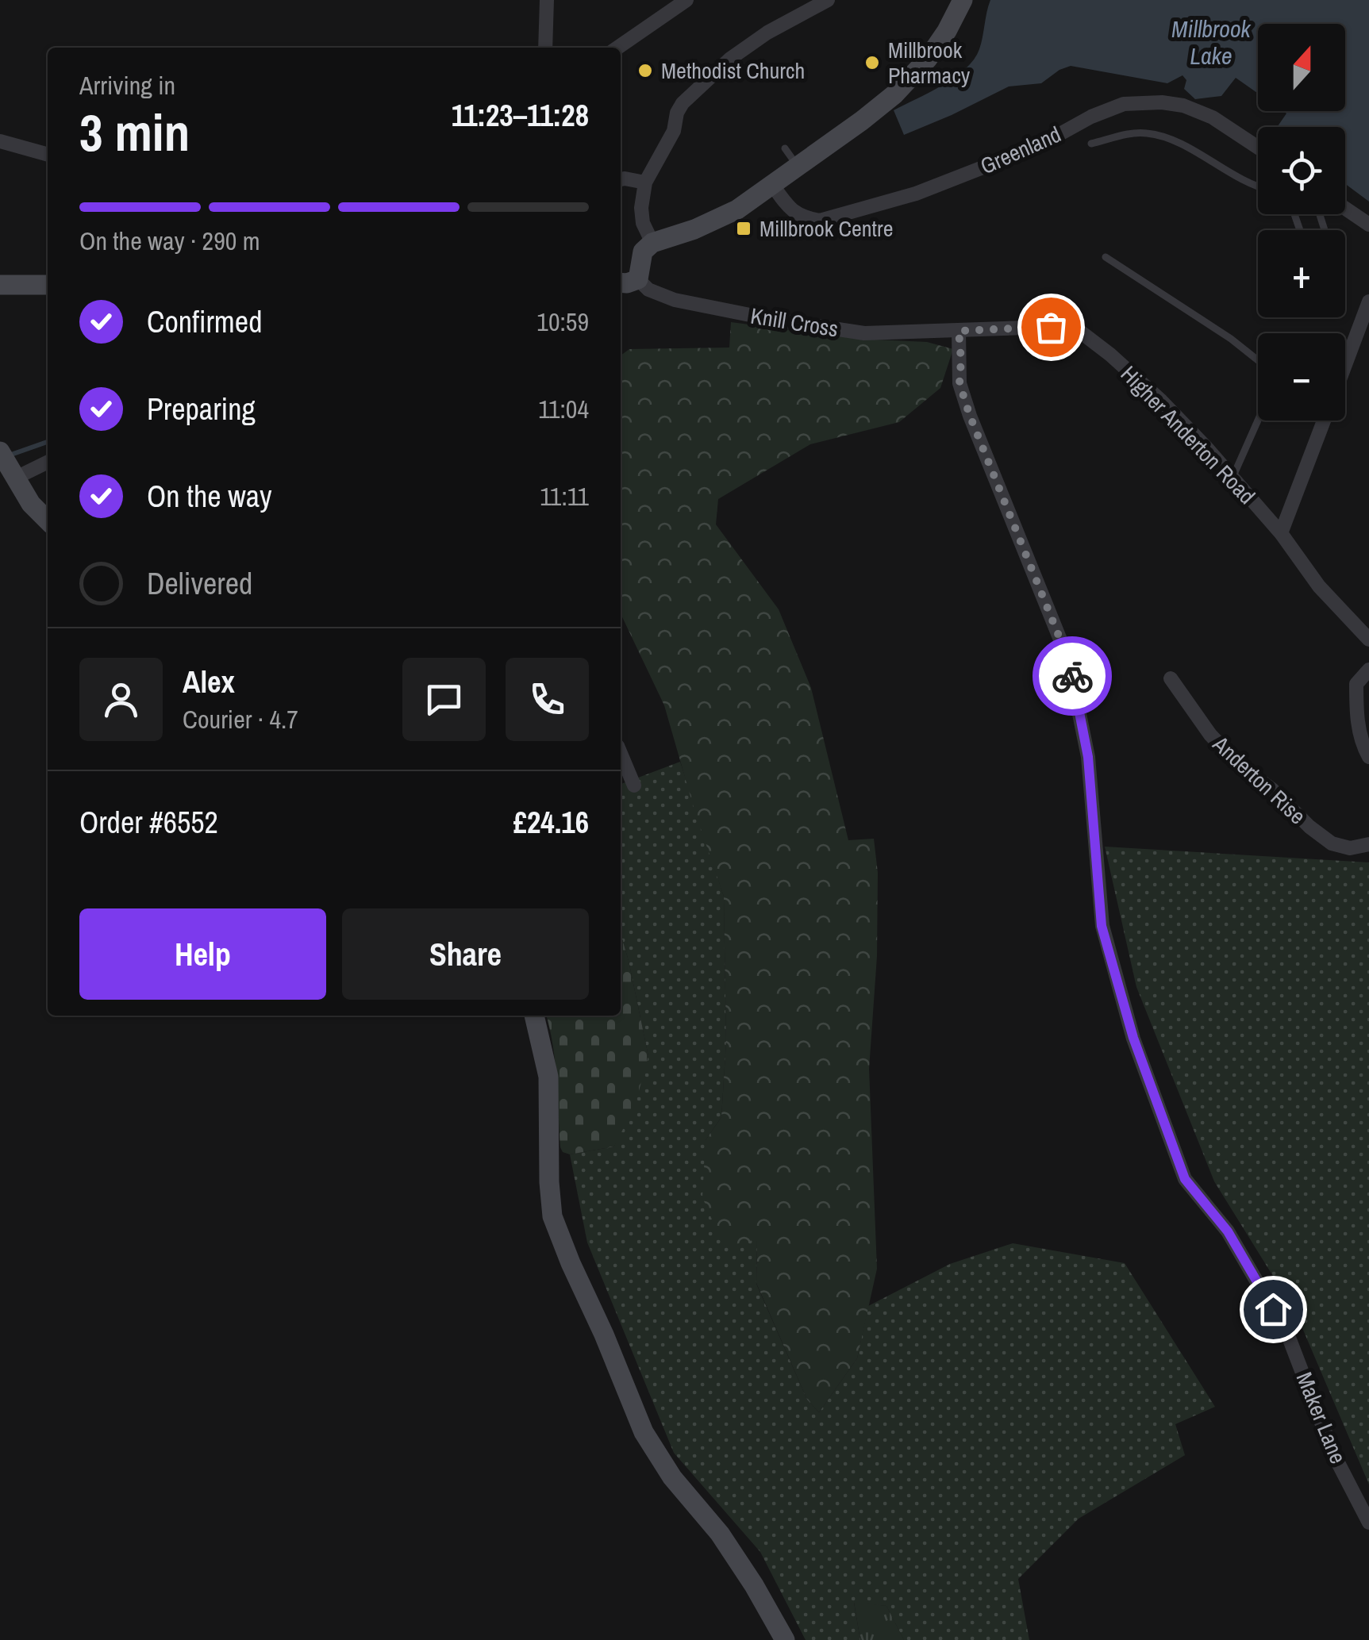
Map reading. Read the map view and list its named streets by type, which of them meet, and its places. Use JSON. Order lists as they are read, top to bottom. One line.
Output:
{"streets":{"street":["Greenland","Knill Cross","Higher Anderton Road","Anderton Rise","Maker Lane"]},"crossings":[["Knill Cross","Higher Anderton Road"],["Knill Cross","Maker Lane"],["Higher Anderton Road","Maker Lane"]],"water":["Millbrook Lake"],"places":{"other":["Millbrook Pharmacy","Methodist Church"],"transit":["Millbrook Centre"]},"north":"top","page":{"map_buttons":["+","−"],"heading":["3 min","Arriving in","11:23–11:28"],"panel":["Alex","Courier · 4.7","Order #6552","£24.16"],"bar":"On the way · 290 m","list":[["Confirmed","10:59"],["Preparing","11:04"],["On the way","11:11"],"Delivered"],"buttons":["Help","Share"]}}
